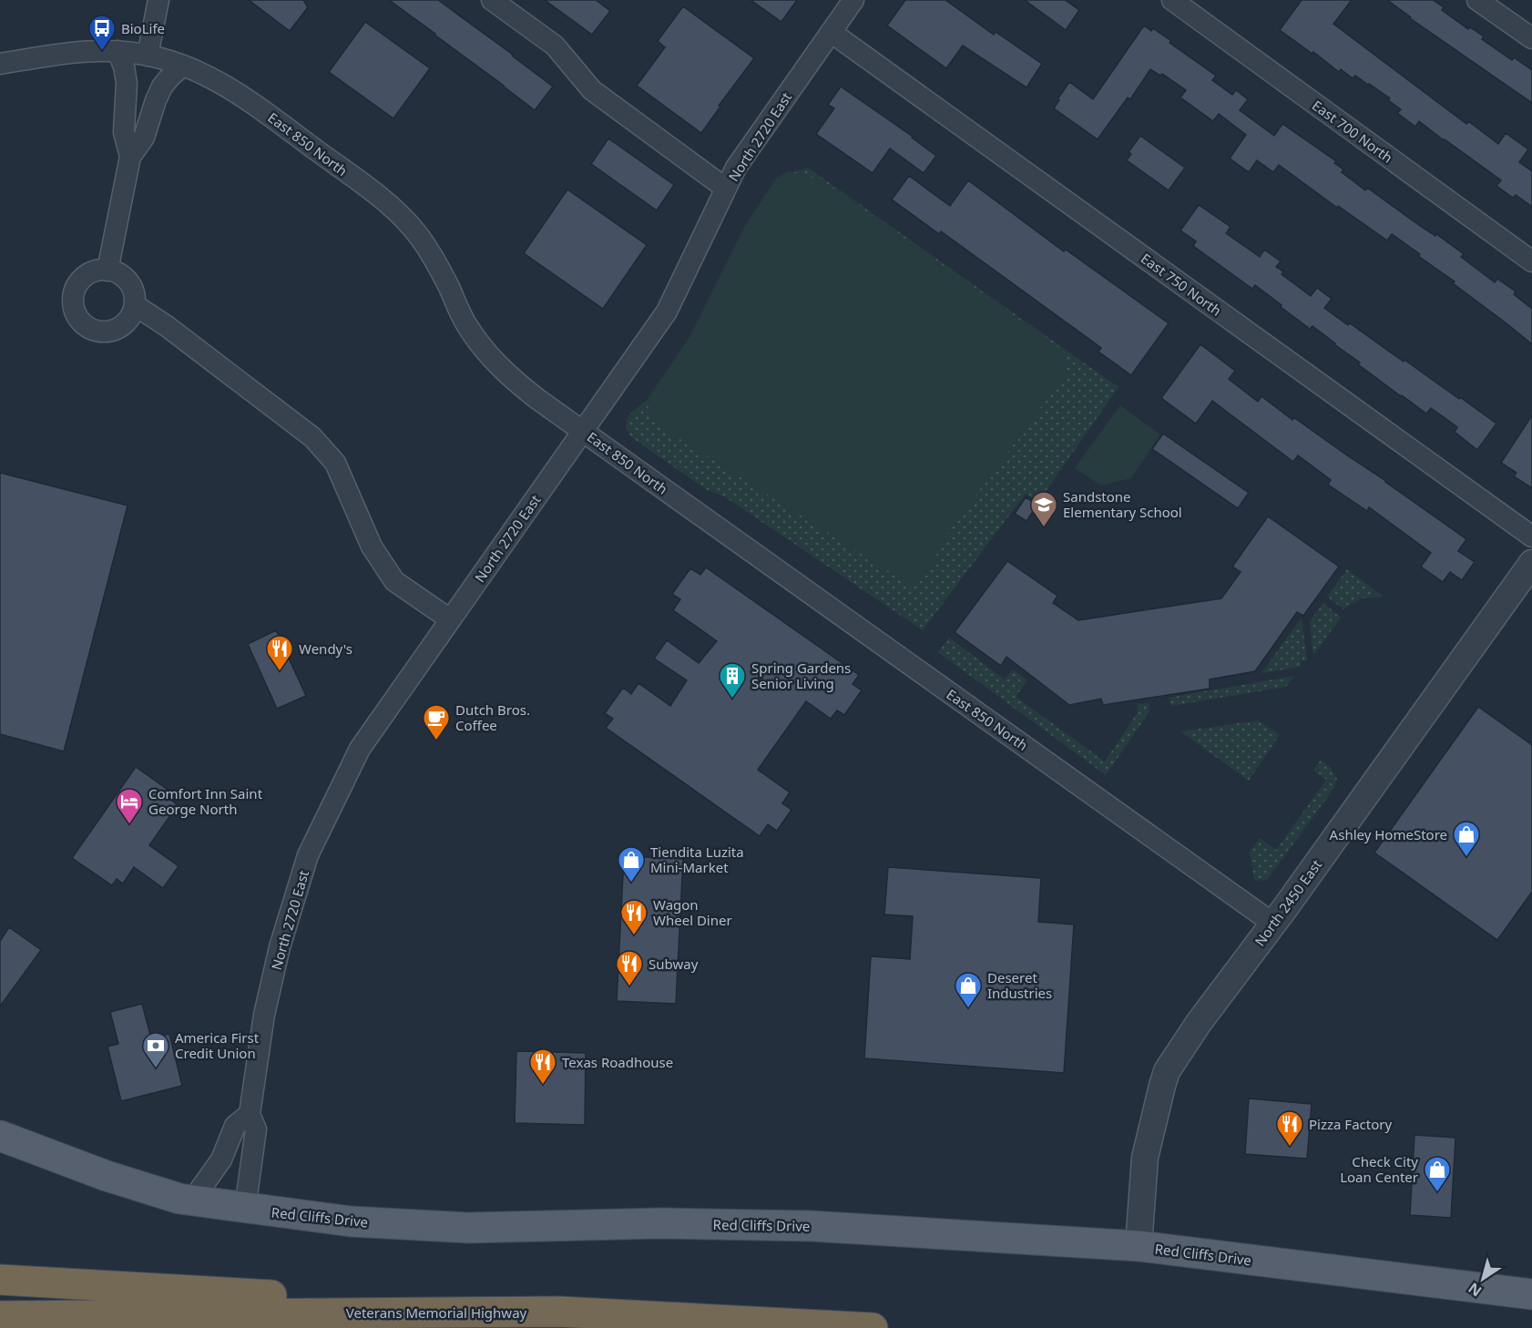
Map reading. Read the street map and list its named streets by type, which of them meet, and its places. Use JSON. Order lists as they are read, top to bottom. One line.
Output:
{"streets":{"highway":["Veterans Memorial Highway"],"main road":["Red Cliffs Drive"],"street":["East 700 North","North 2720 East","East 850 North","East 750 North","North 2450 East"]},"crossings":[["North 2720 East","East 850 North"],["North 2720 East","East 750 North"],["North 2720 East","Red Cliffs Drive"],["East 850 North","North 2450 East"],["North 2450 East","Red Cliffs Drive"]],"places":{"bus stop":["BioLife"],"school or university":["Sandstone Elementary School"],"restaurant":["Wendy's","Wagon Wheel Diner","Subway","Texas Roadhouse","Pizza Factory"],"building":["Spring Gardens Senior Living"],"cafe":["Dutch Bros. Coffee"],"hotel":["Comfort Inn Saint George North"],"shop":["Ashley HomeStore","Tiendita Luzita Mini-Market","Deseret Industries","Check City Loan Center"],"bank":["America First Credit Union"]},"north":"bottom left"}
